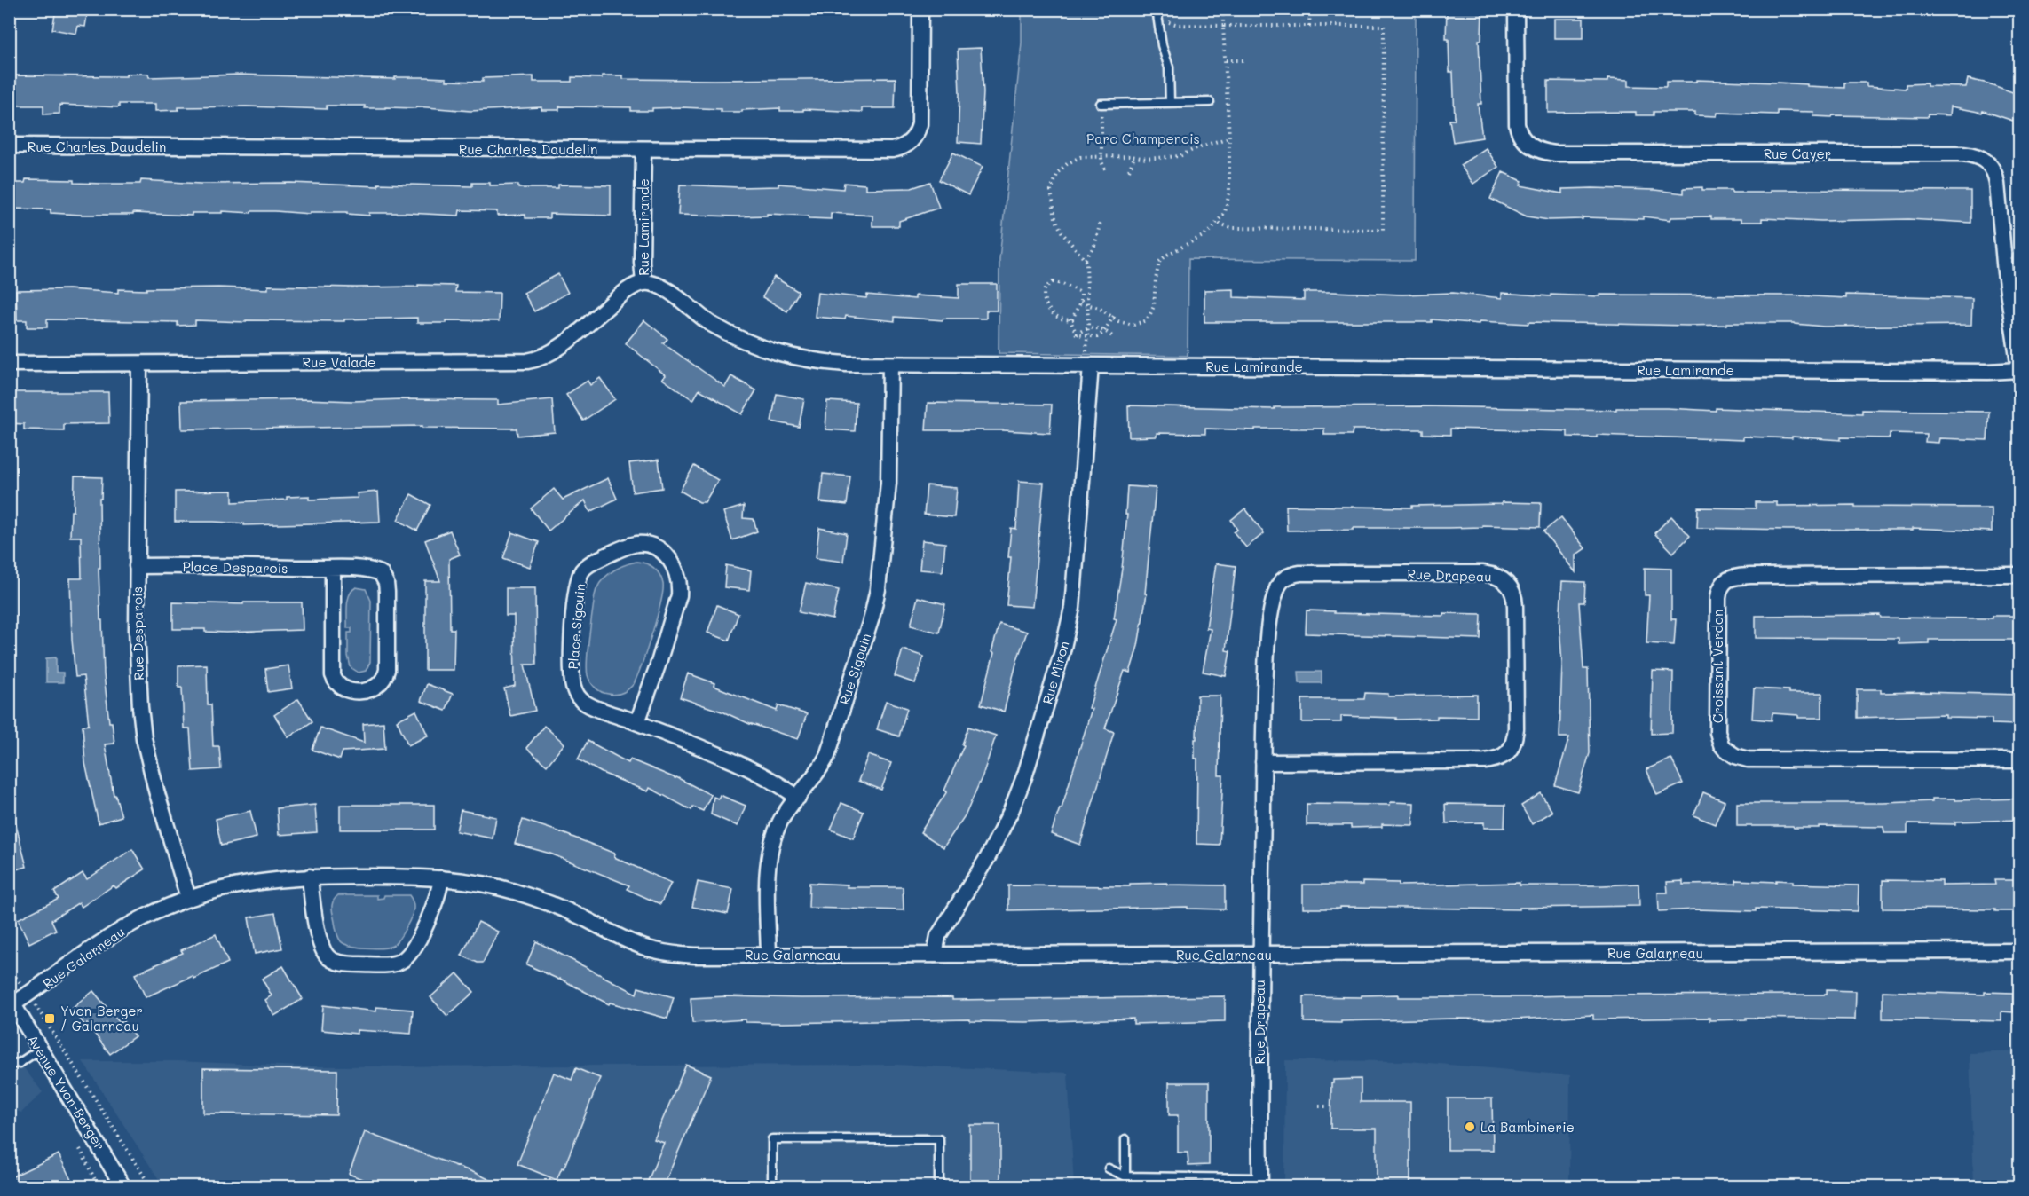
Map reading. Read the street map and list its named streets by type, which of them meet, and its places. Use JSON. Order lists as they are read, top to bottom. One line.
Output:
{"streets":{"street":["Rue Charles Daudelin","Rue Cayer","Rue Lamirande","Rue Valade","Place Desparois","Rue Drapeau","Place Sigouin","Rue Desparois","Croissant Verdon","Rue Sigouin","Rue Miron","Rue Galarneau","Avenue Yvon-Berger"]},"crossings":[["Rue Charles Daudelin","Rue Lamirande"],["Rue Cayer","Rue Lamirande"],["Rue Lamirande","Rue Valade"],["Rue Lamirande","Rue Sigouin"],["Rue Lamirande","Rue Miron"],["Rue Valade","Rue Desparois"],["Place Desparois","Rue Desparois"],["Rue Drapeau","Rue Galarneau"],["Place Sigouin","Rue Sigouin"],["Rue Desparois","Rue Galarneau"],["Rue Sigouin","Rue Galarneau"],["Rue Miron","Rue Galarneau"],["Rue Galarneau","Avenue Yvon-Berger"]],"parks":["Parc Champenois"],"places":{"transit":["Yvon-Berger / Galarneau"],"other":["La Bambinerie"]}}
